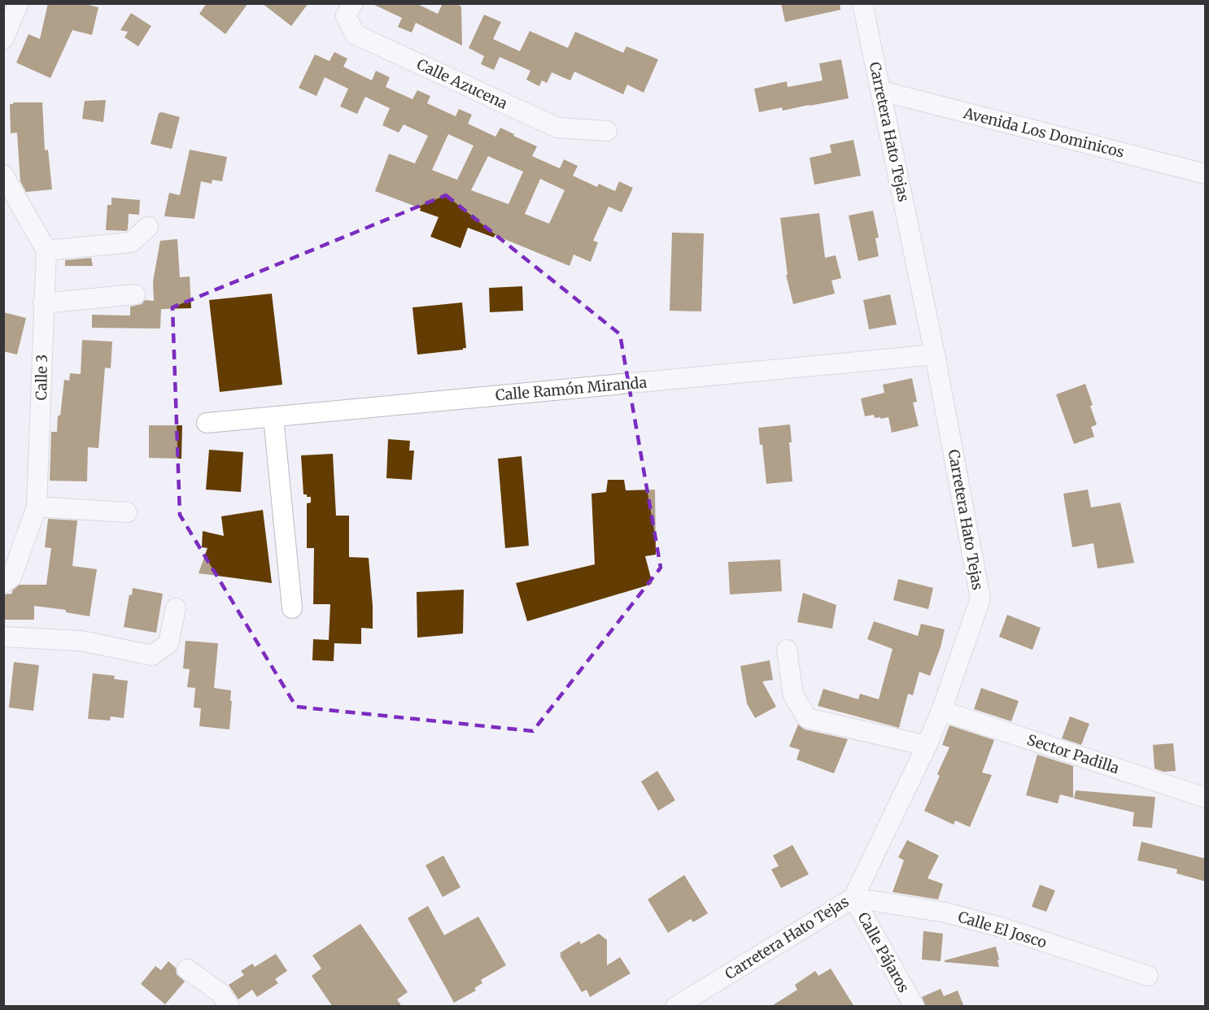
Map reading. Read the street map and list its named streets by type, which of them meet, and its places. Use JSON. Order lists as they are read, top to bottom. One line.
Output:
{"streets":{"street":["Calle Azucena","Carretera Hato Tejas","Avenida Los Dominicos","Calle 3","Calle Ramón Miranda","Sector Padilla","Calle El Josco","Calle Pájaros"]},"crossings":[["Carretera Hato Tejas","Avenida Los Dominicos"],["Carretera Hato Tejas","Calle Ramón Miranda"],["Carretera Hato Tejas","Sector Padilla"],["Carretera Hato Tejas","Calle El Josco"],["Carretera Hato Tejas","Calle Pájaros"],["Calle El Josco","Calle Pájaros"]]}
